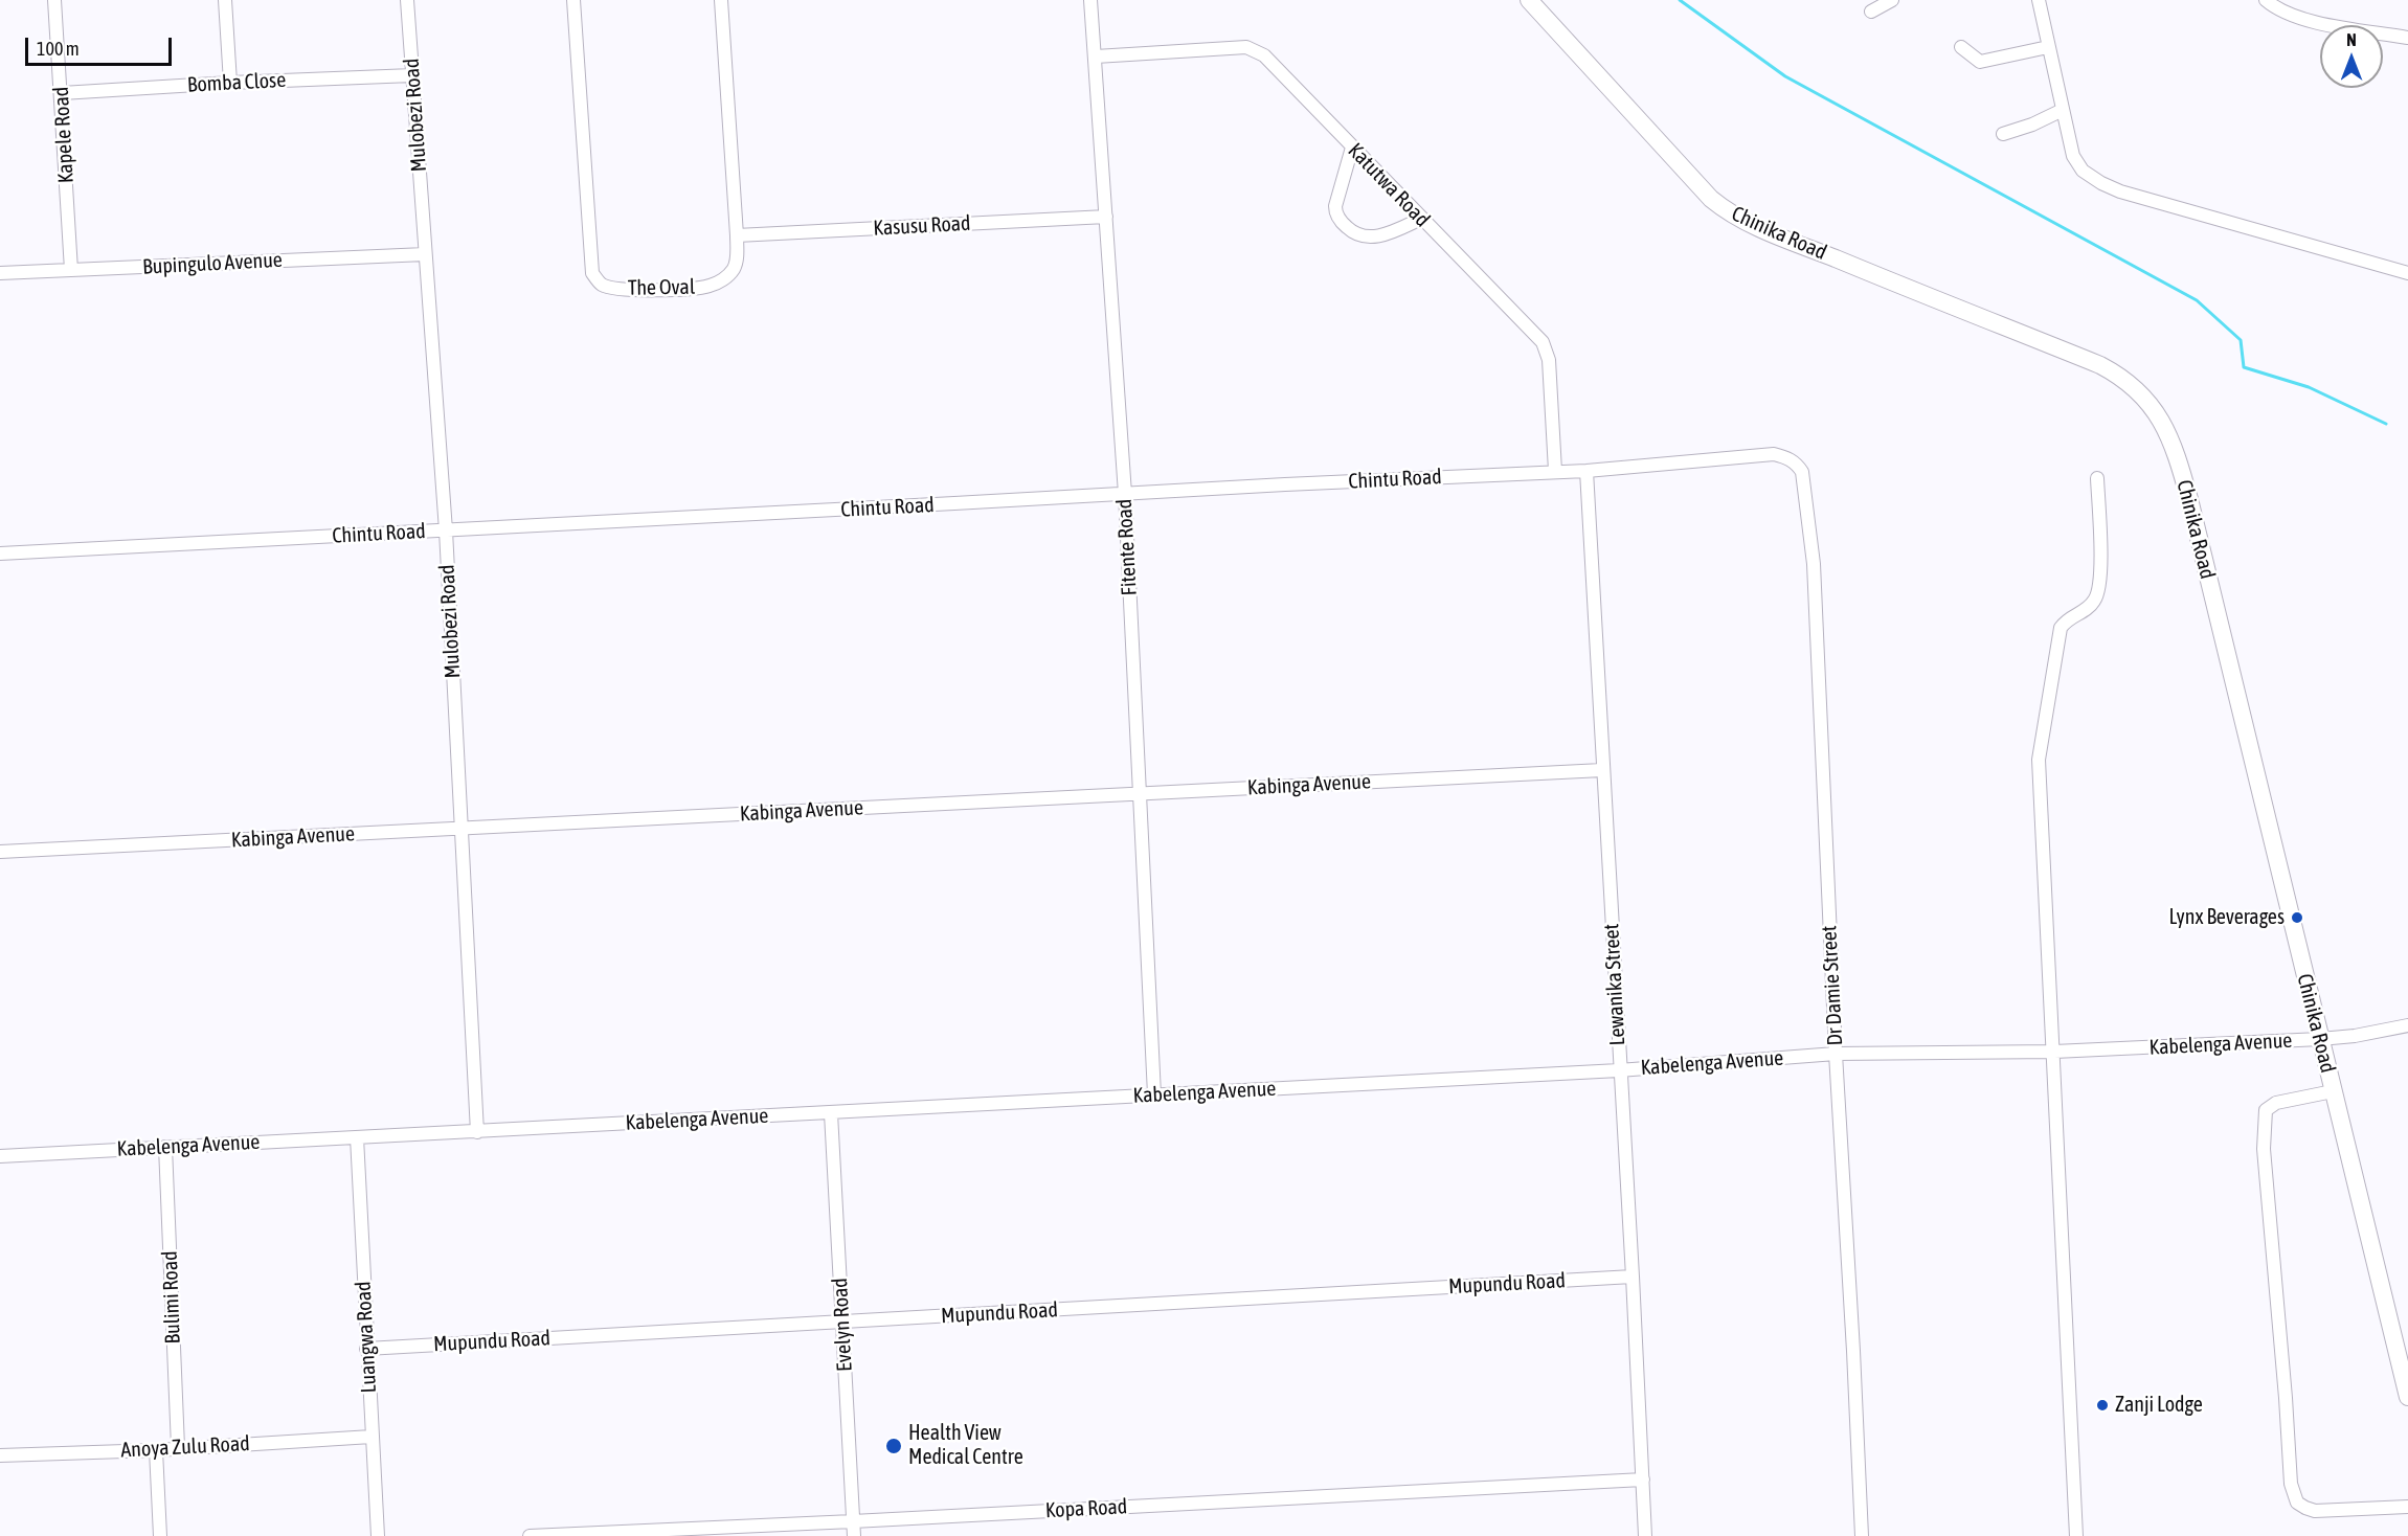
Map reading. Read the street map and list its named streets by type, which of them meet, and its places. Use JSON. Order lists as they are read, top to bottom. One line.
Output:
{"streets":{"main road":["Chinika Road"],"street":["Bomba Close","Mulobezi Road","Kapele Road","Katutwa Road","Kasusu Road","Bupingulo Avenue","The Oval","Chintu Road","Fitente Road","Kabinga Avenue","Lewanika Street","Dr Damie Street","Kabelenga Avenue","Mupundu Road","Bulimi Road","Evelyn Road","Luangwa Road","Anoya Zulu Road","Kopa Road"]},"crossings":[["Bomba Close","Mulobezi Road"],["Bomba Close","Kapele Road"],["Mulobezi Road","Bupingulo Avenue"],["Mulobezi Road","Chintu Road"],["Mulobezi Road","Kabinga Avenue"],["Mulobezi Road","Kabelenga Avenue"],["Kapele Road","Bupingulo Avenue"],["Katutwa Road","Chintu Road"],["Katutwa Road","Fitente Road"],["Kasusu Road","The Oval"],["Kasusu Road","Fitente Road"],["Chinika Road","Kabelenga Avenue"],["Chintu Road","Fitente Road"],["Chintu Road","Lewanika Street"],["Chintu Road","Dr Damie Street"],["Fitente Road","Kabinga Avenue"],["Fitente Road","Kabelenga Avenue"],["Kabinga Avenue","Lewanika Street"],["Lewanika Street","Kabelenga Avenue"],["Lewanika Street","Mupundu Road"],["Lewanika Street","Kopa Road"],["Dr Damie Street","Kabelenga Avenue"],["Kabelenga Avenue","Bulimi Road"],["Kabelenga Avenue","Evelyn Road"],["Kabelenga Avenue","Luangwa Road"],["Mupundu Road","Evelyn Road"],["Mupundu Road","Luangwa Road"],["Bulimi Road","Anoya Zulu Road"],["Evelyn Road","Kopa Road"],["Luangwa Road","Anoya Zulu Road"]],"places":["Lynx Beverages","Zanji Lodge","Health View Medical Centre"],"scale_bar":"100 m","north":"top"}
